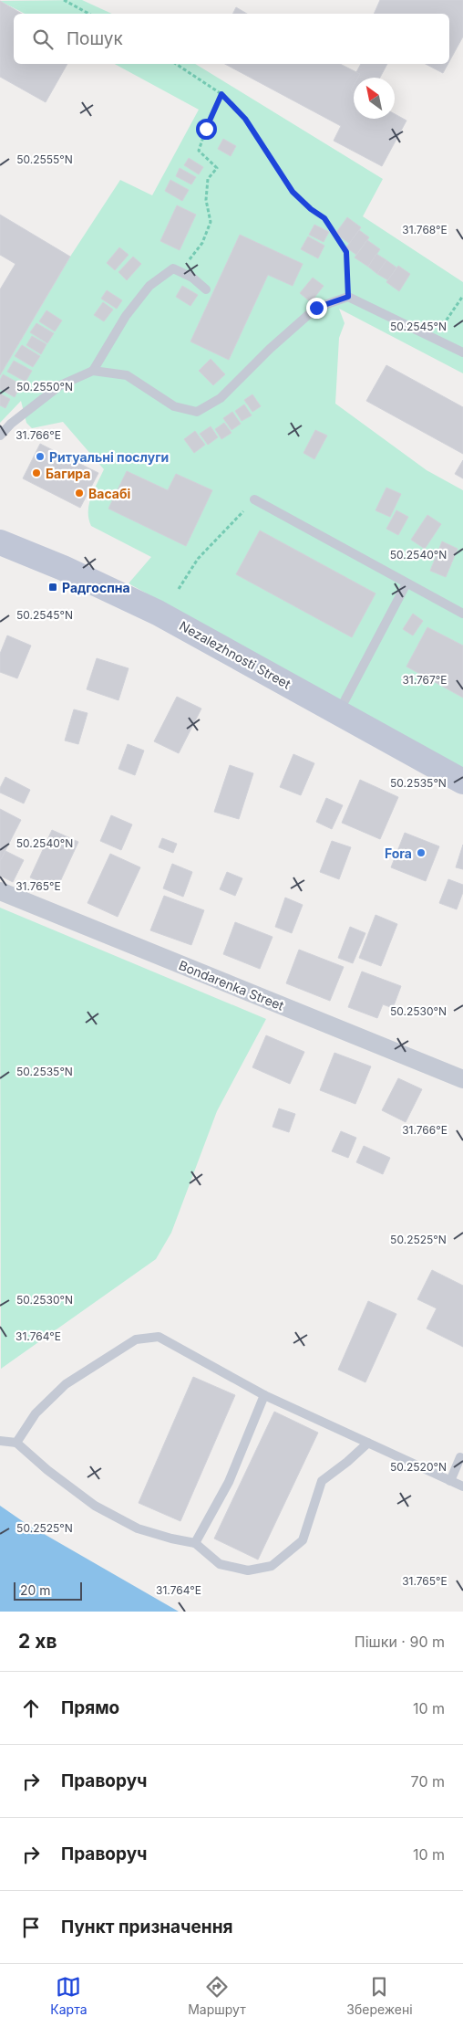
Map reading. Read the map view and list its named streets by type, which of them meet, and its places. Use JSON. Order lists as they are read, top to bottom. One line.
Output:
{"streets":{"main road":["Nezalezhnosti Street"],"street":["Bondarenka Street"]},"places":{"other":["Ритуальні послуги","Багира","Васабі","Fora"],"transit":["Радгоспна"]},"scale_bar":"20 m","north":"top left","page":{"search":"Пошук","scale":"20 m","heading":["2 хв","Пішки · 90 m"],"list":[["Прямо","10 m"],["Праворуч","70 m"],["Праворуч","10 m"],"Пункт призначення"],"nav":["Карта","Маршрут","Збережені"]},"coordinates":["50.2555°N","31.768°E","50.2545°N","50.2550°N","31.766°E","50.2540°N","31.767°E","50.2535°N","31.765°E","50.2530°N","50.2525°N","31.764°E","50.2520°N"]}
